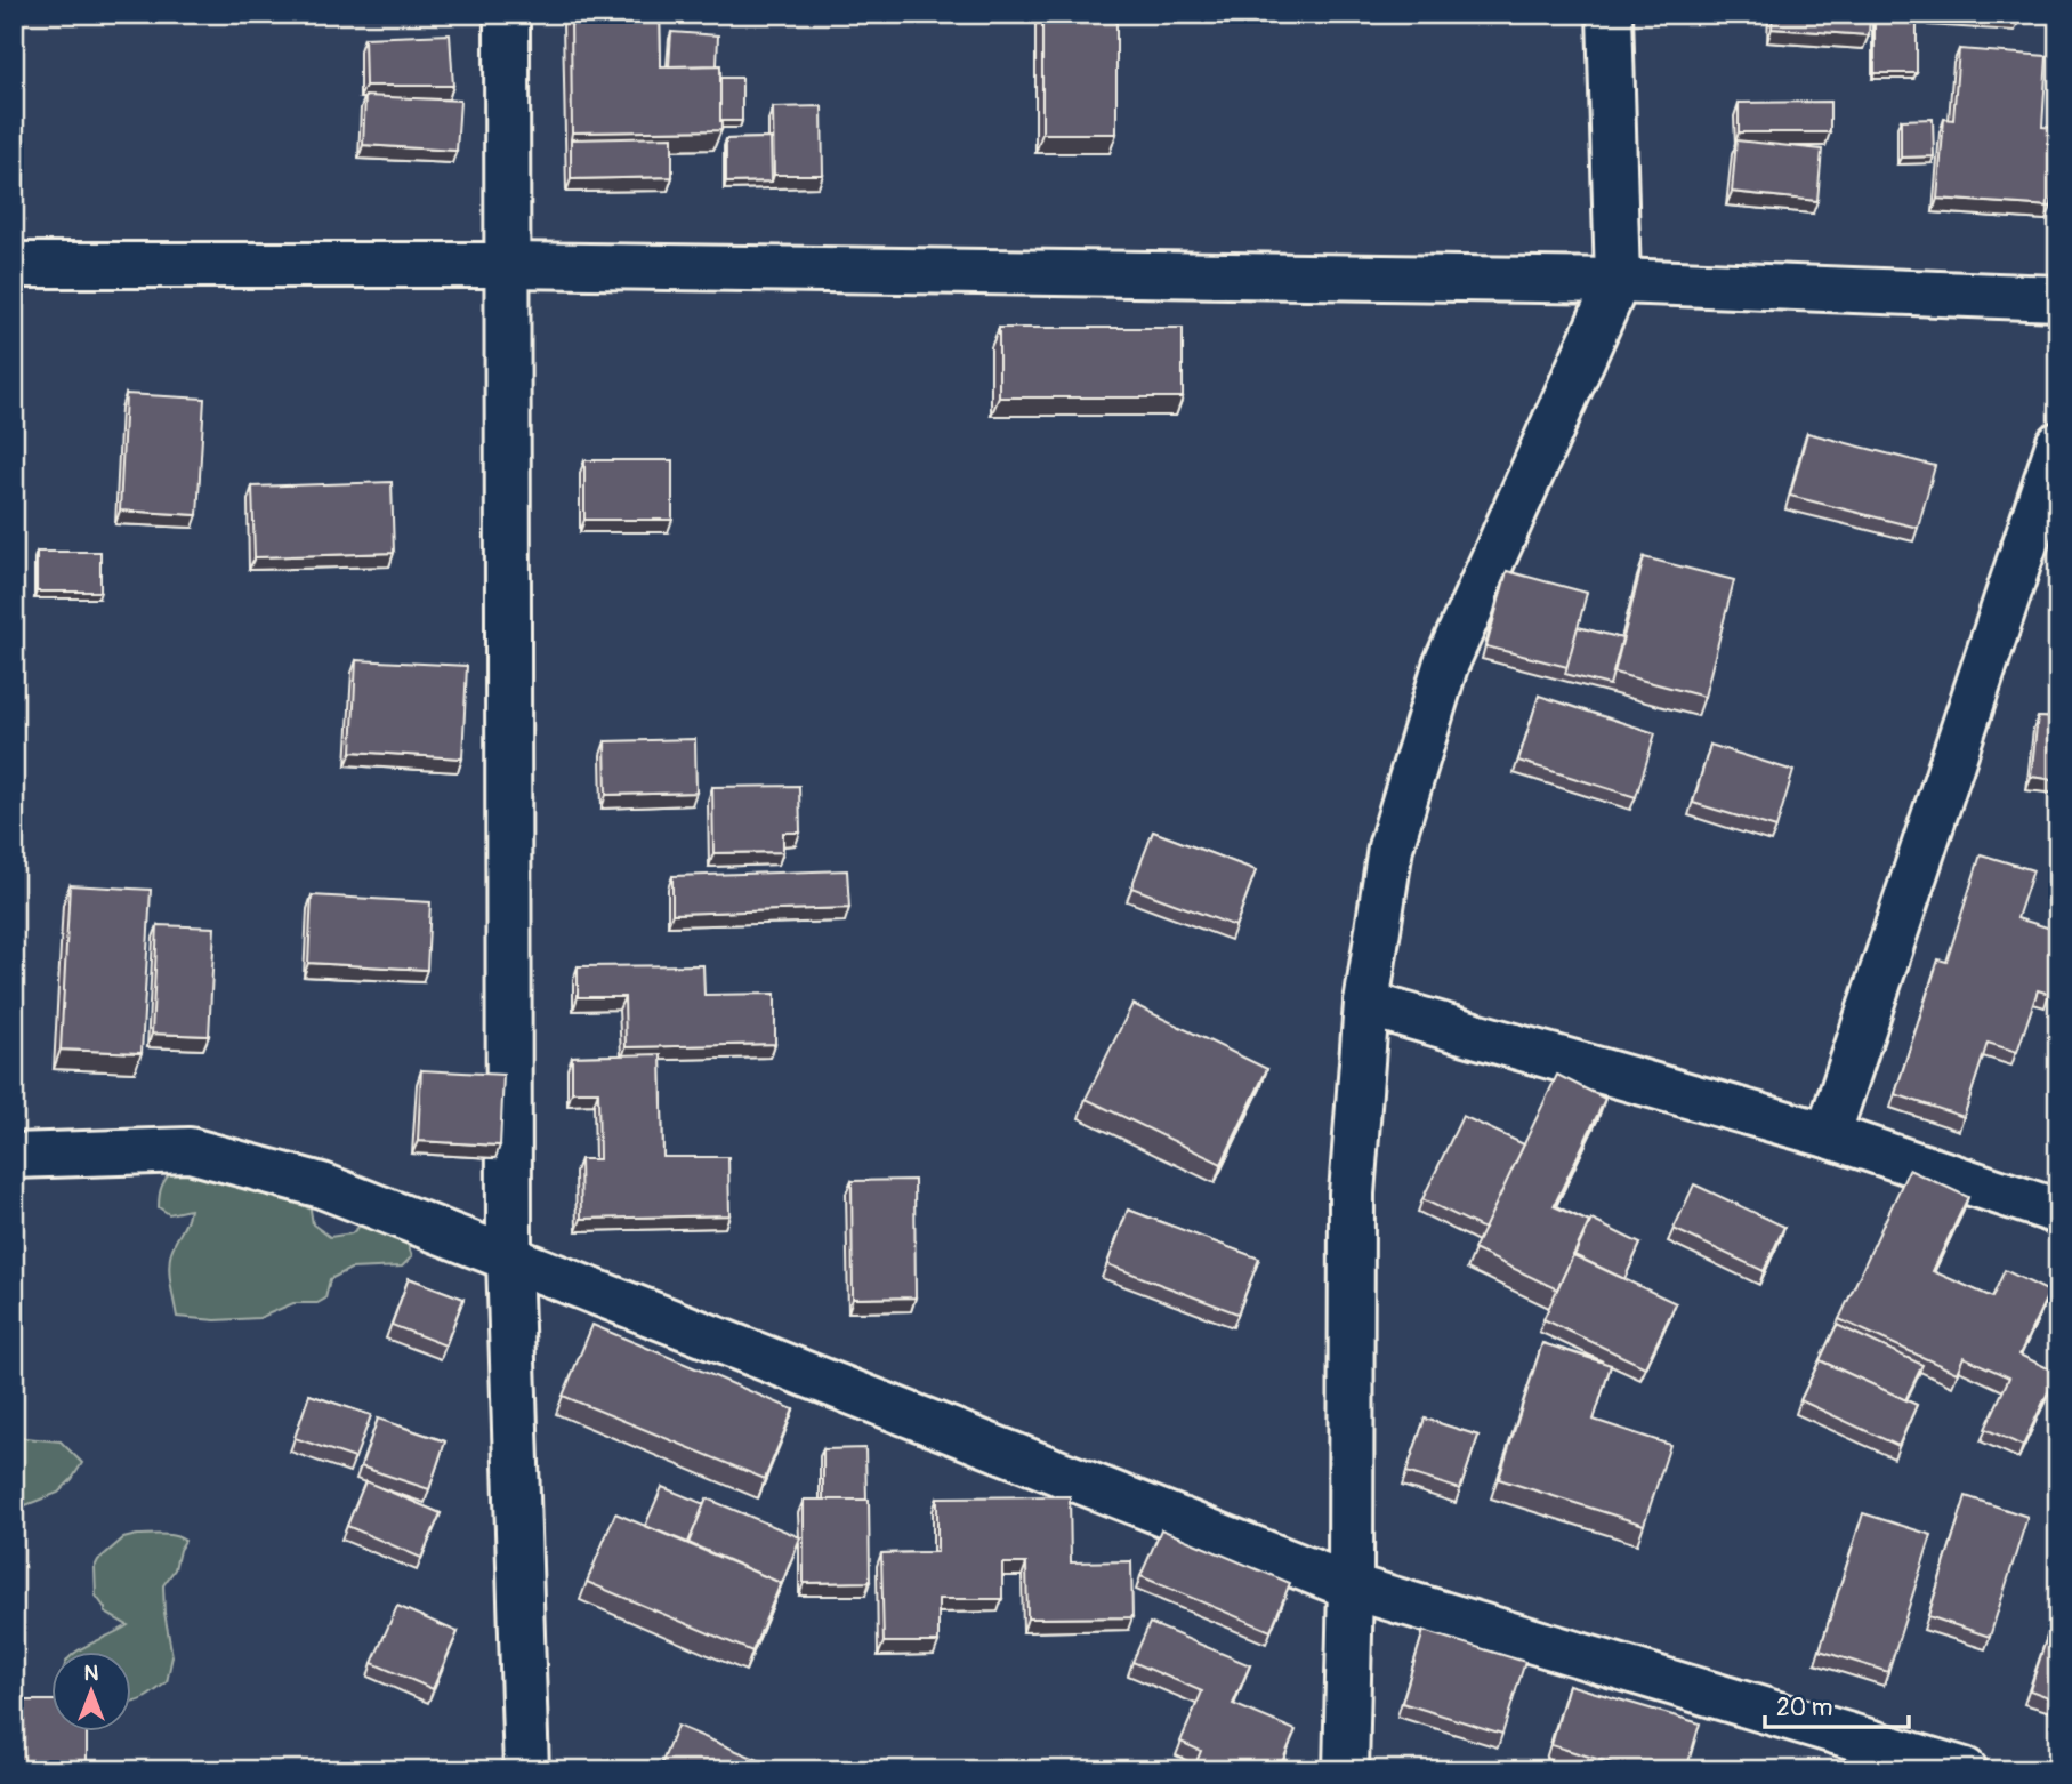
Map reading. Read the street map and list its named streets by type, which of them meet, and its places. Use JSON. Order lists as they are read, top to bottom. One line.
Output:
{"scale_bar":"20 m","north":"top"}
